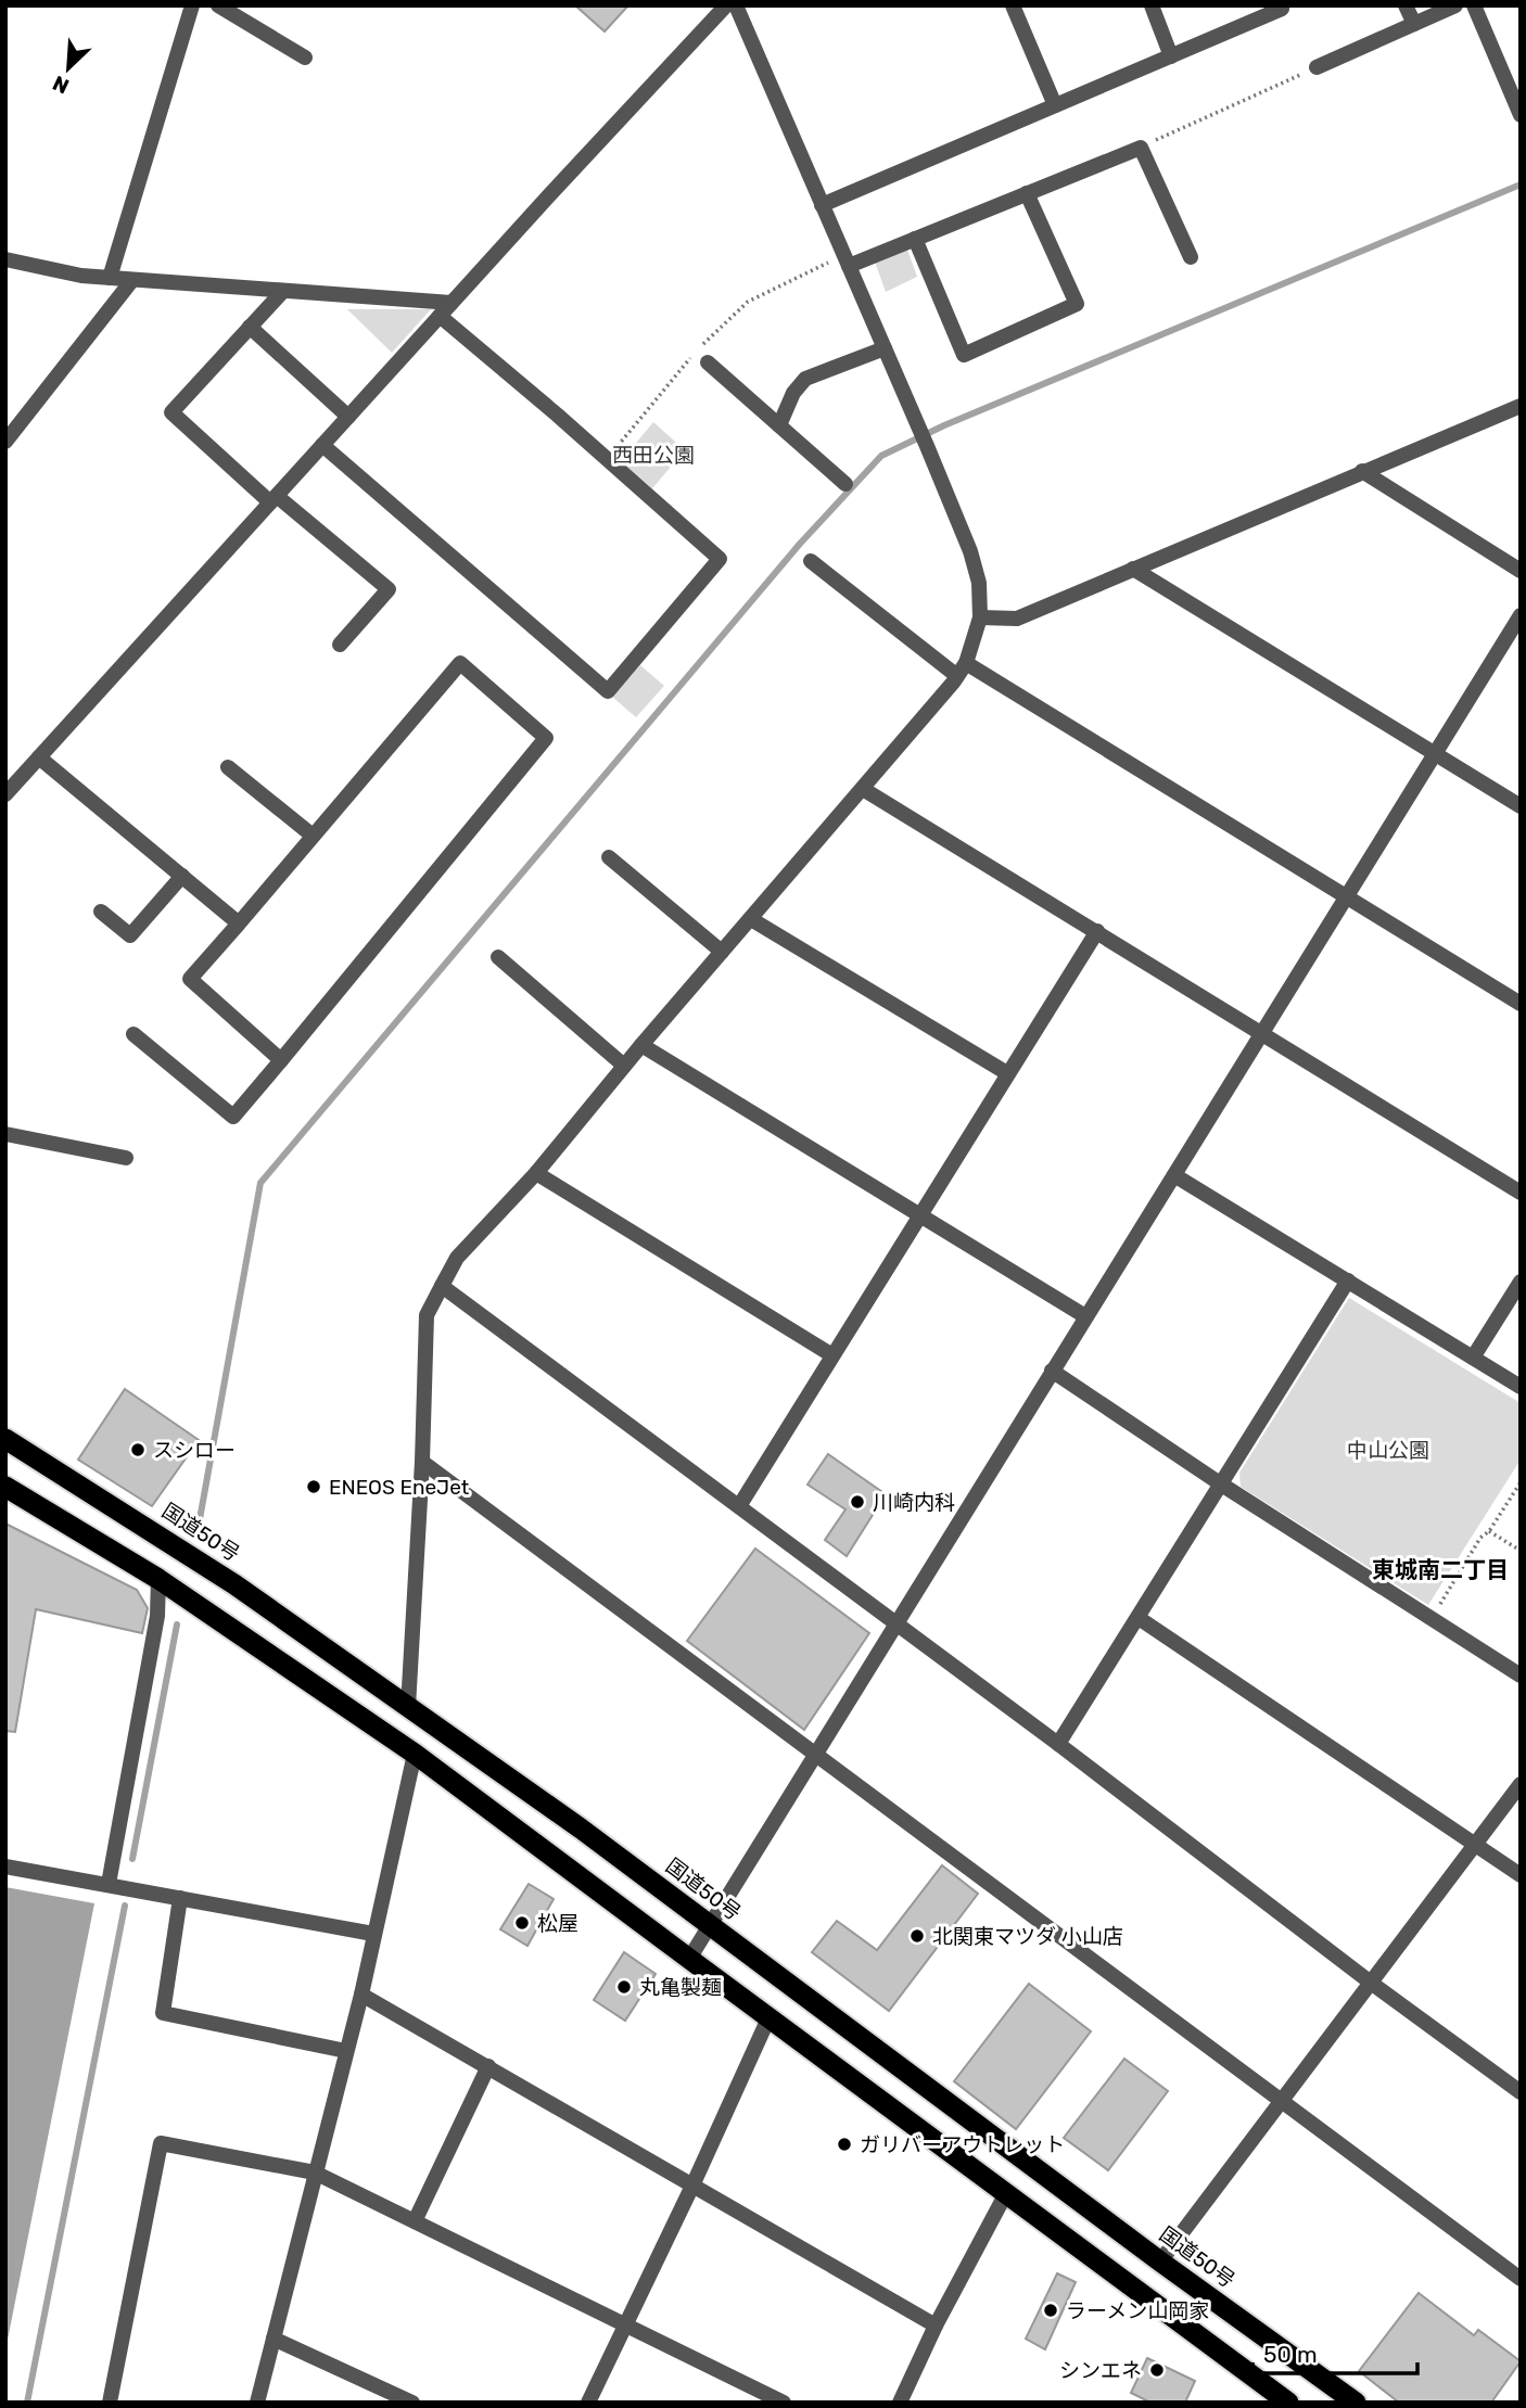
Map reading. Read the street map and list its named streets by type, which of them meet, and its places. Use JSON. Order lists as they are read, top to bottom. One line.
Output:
{"streets":{"highway":["国道50号"]},"districts":["東城南二丁目"],"parks":["西田公園","中山公園"],"places":["スシロー","ENEOS EneJet","川崎内科","松屋","北関東マツダ 小山店","丸亀製麺","ガリバーアウトレット","ラーメン山岡家","シンエネ"],"scale_bar":"50 m","north":"bottom left"}
